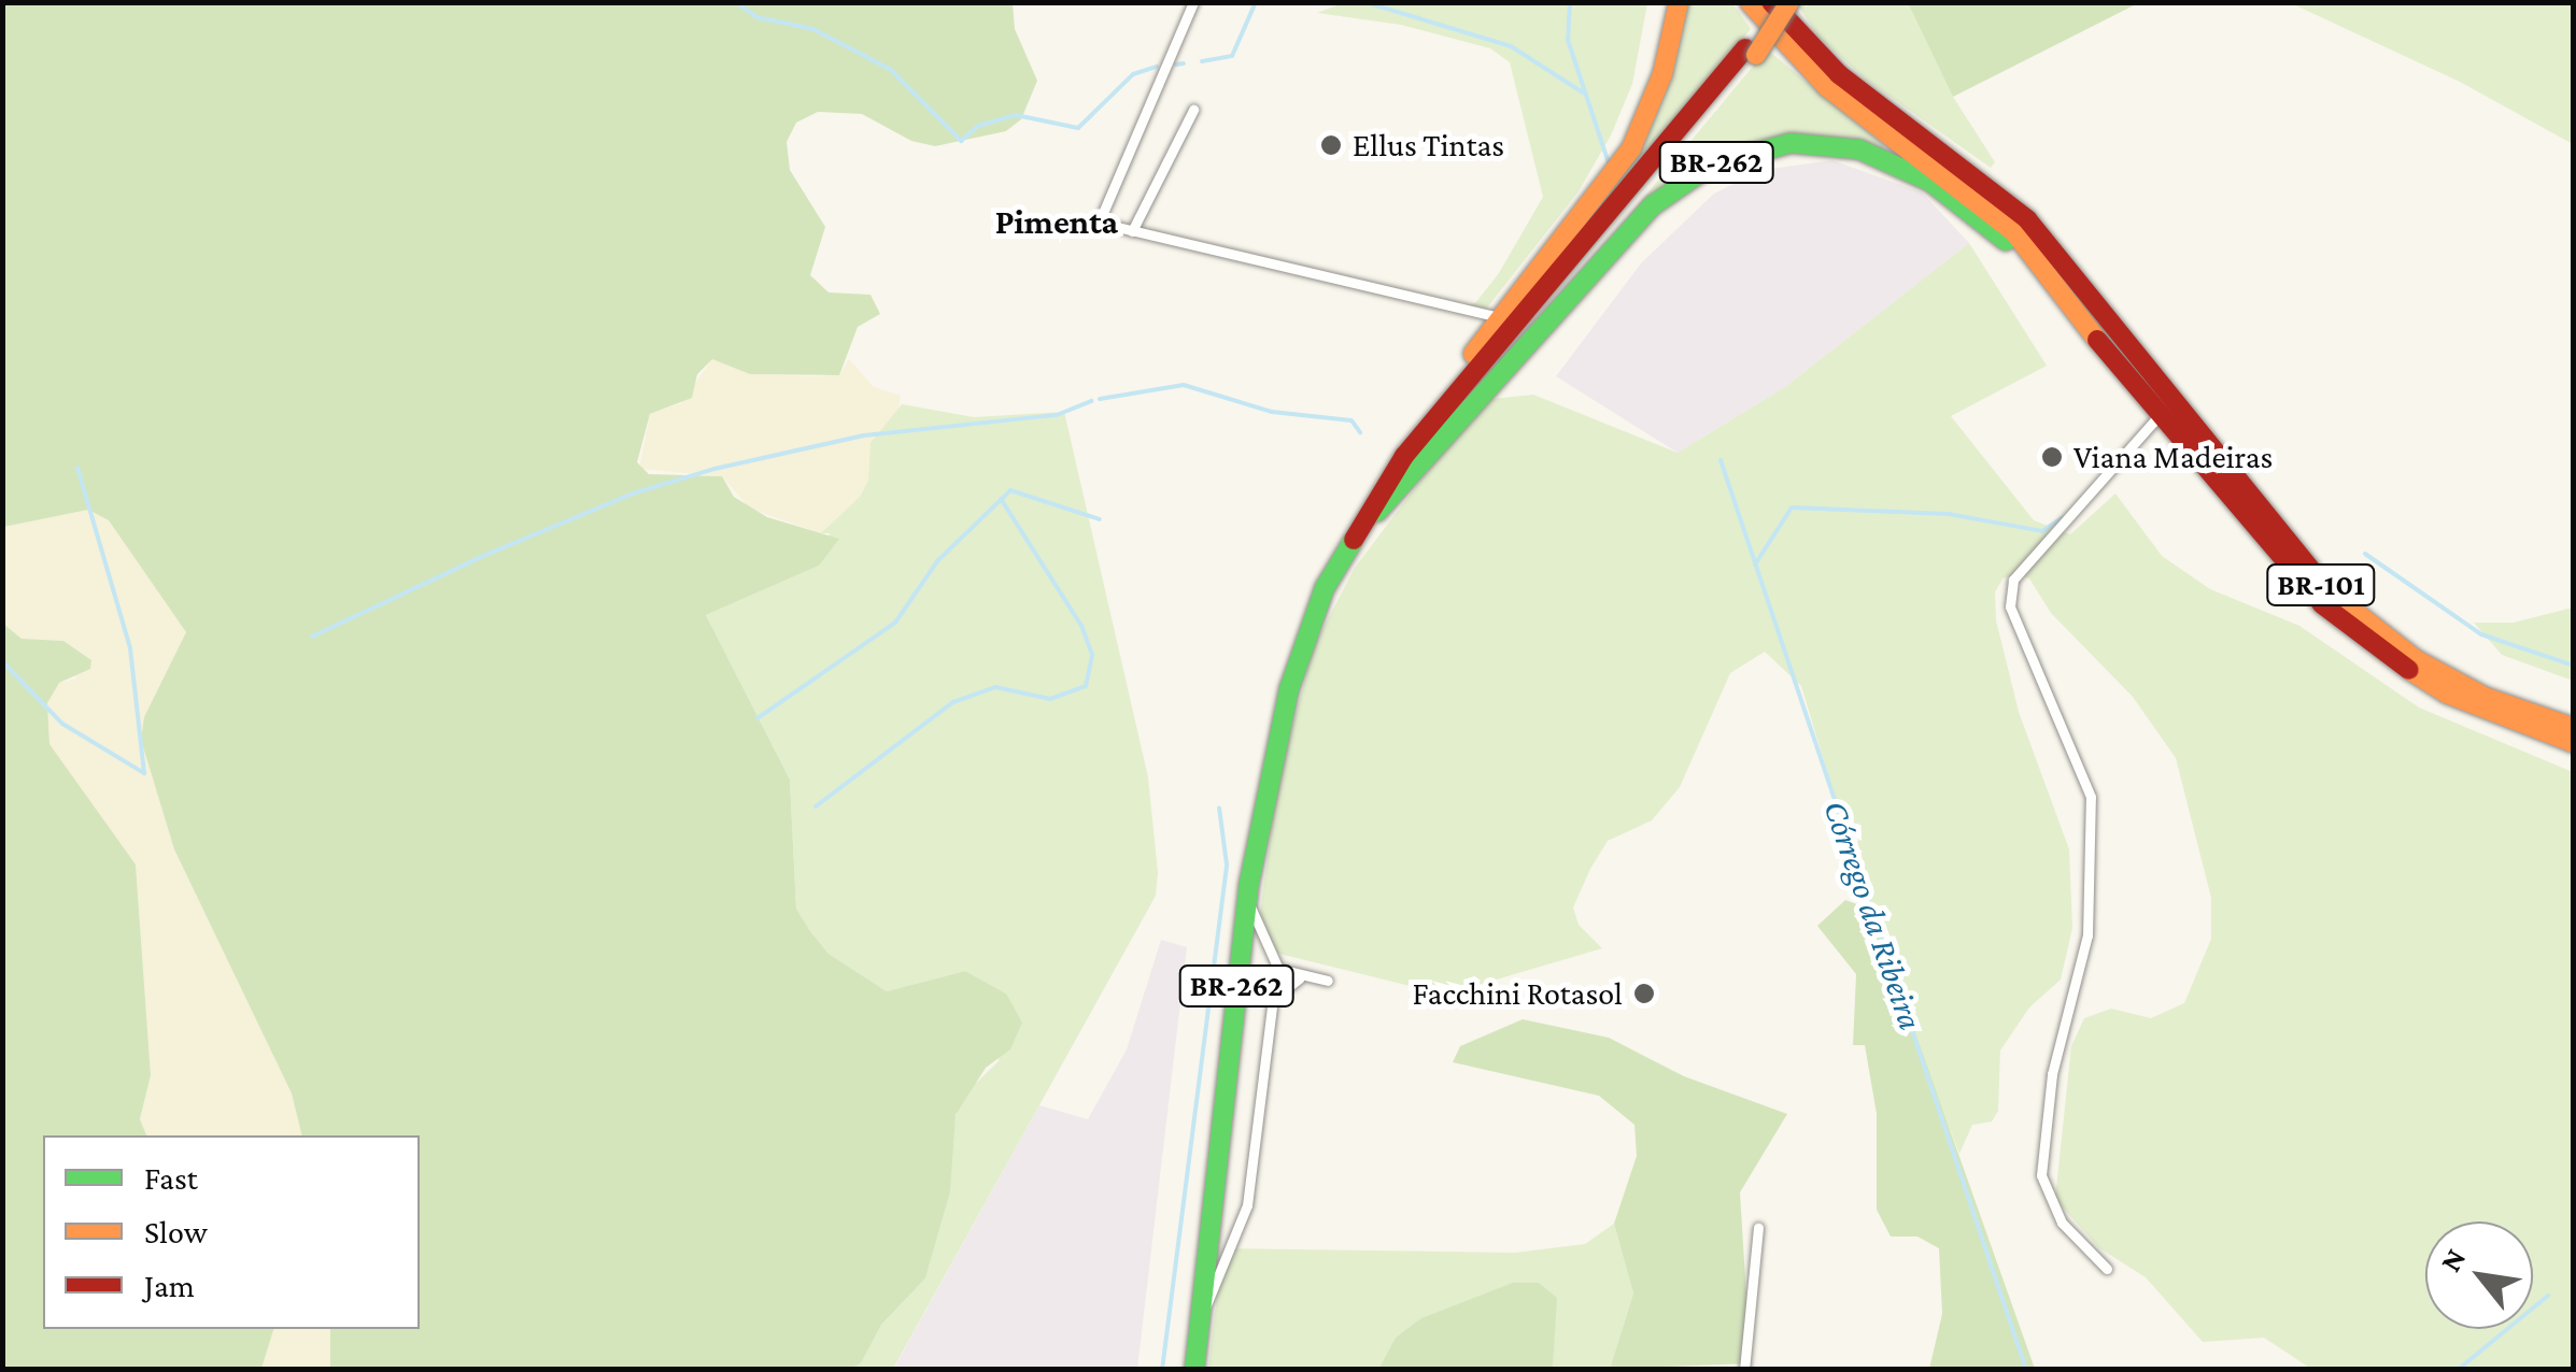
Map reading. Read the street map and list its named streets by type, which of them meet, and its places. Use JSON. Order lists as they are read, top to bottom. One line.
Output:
{"streets":{"highway":["BR-262","BR-101"]},"crossings":[["BR-262","BR-101"]],"districts":["Pimenta"],"water":["Córrego da Ribeira"],"places":["Ellus Tintas","Viana Madeiras","Facchini Rotasol"],"legend":["Fast","Slow","Jam"],"north":"top left"}
